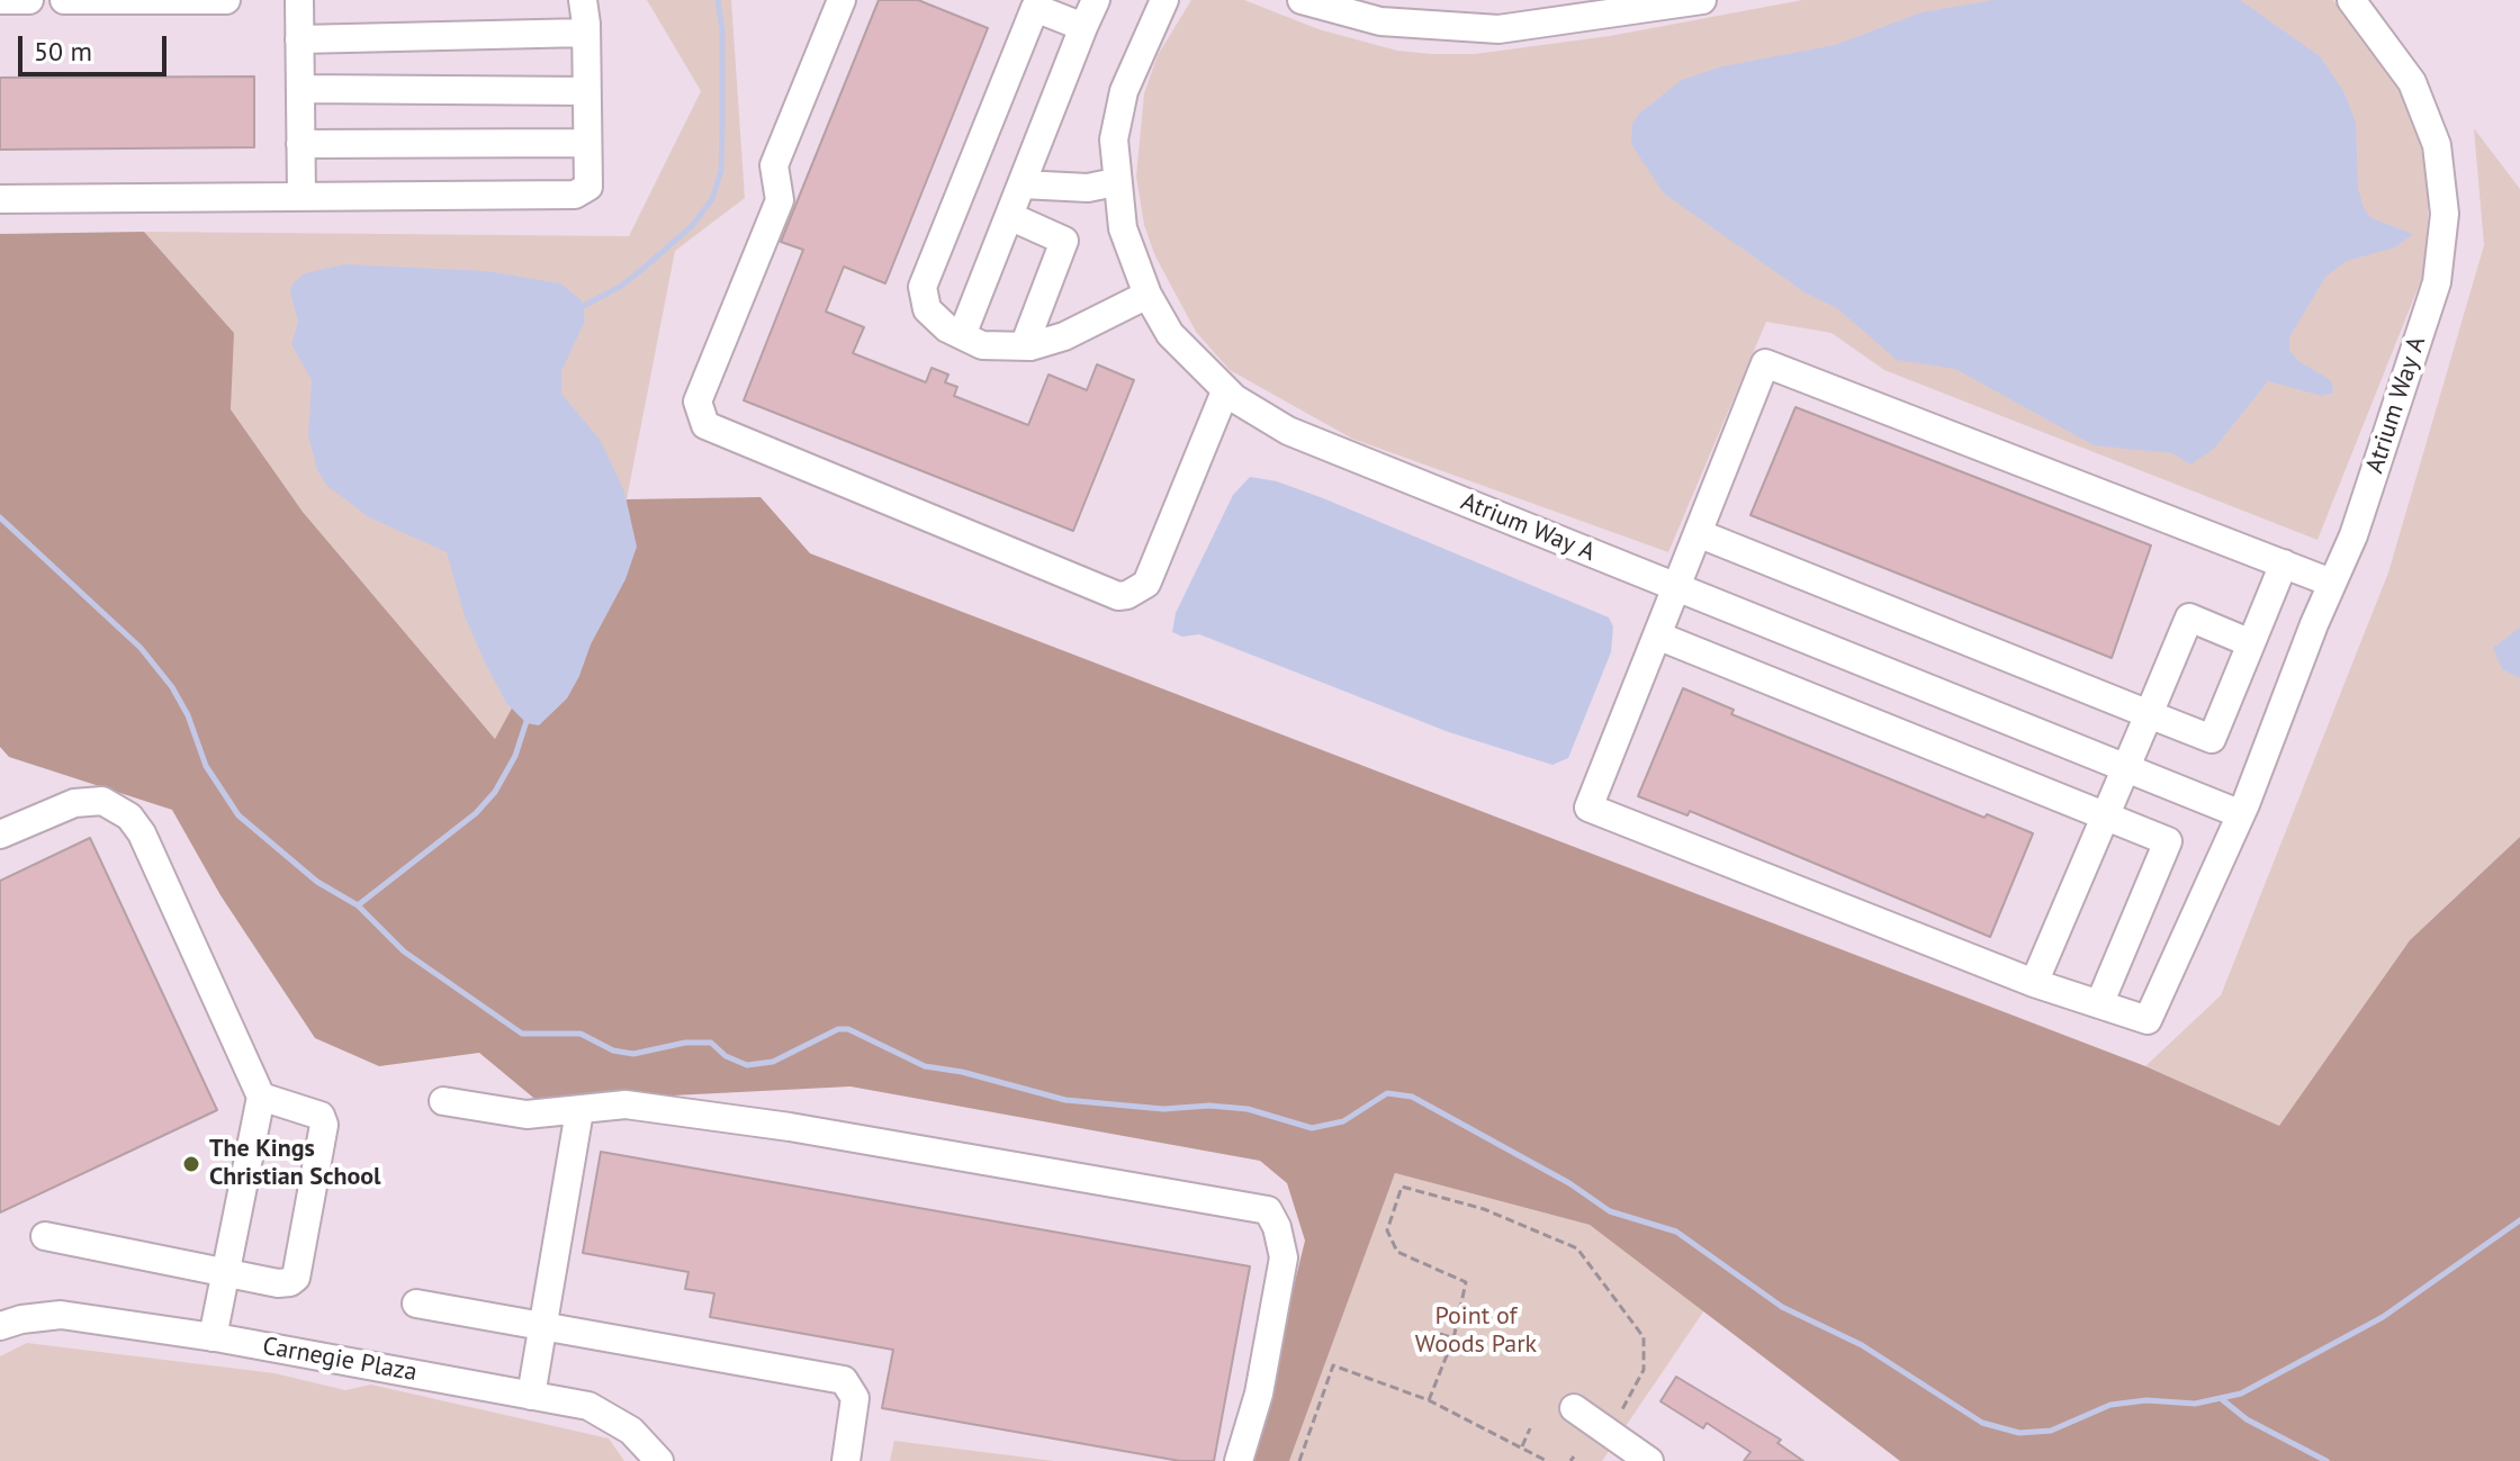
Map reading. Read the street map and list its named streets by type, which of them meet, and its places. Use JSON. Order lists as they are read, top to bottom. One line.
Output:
{"streets":{"street":["Atrium Way A","Carnegie Plaza"]},"parks":["Point of Woods Park"],"places":["The Kings Christian School"],"scale_bar":"50 m"}
